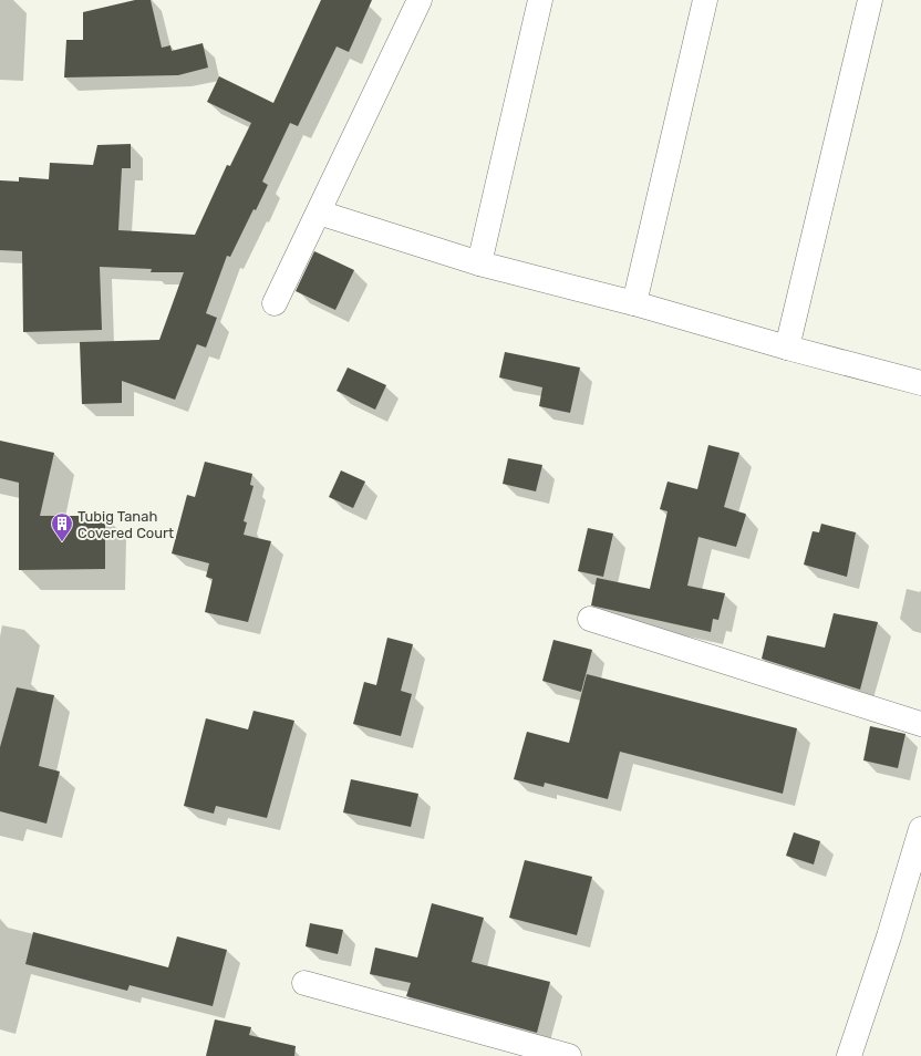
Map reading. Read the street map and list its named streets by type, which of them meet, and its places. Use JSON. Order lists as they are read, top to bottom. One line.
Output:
{"places":{"building":["Tubig Tanah Covered Court"]}}
